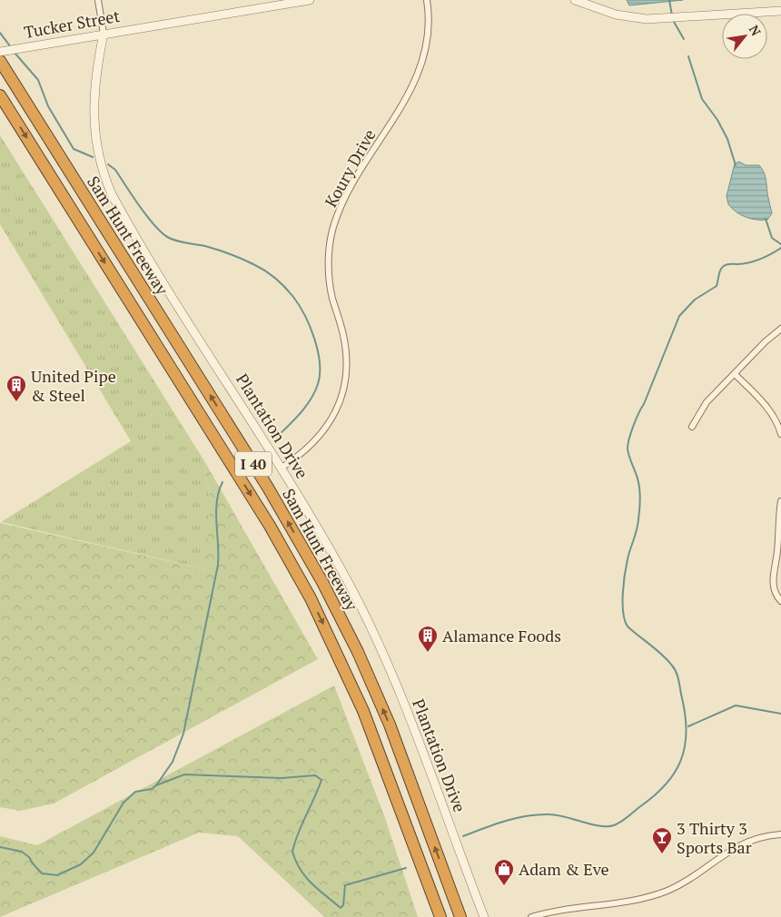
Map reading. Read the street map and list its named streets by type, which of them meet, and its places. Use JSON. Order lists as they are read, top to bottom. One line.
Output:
{"streets":{"highway":["Sam Hunt Freeway","I 40"],"street":["Tucker Street","Koury Drive","Plantation Drive"]},"crossings":[["Tucker Street","Plantation Drive"],["Koury Drive","Plantation Drive"]],"places":{"building":["United Pipe & Steel","Alamance Foods"],"bar":["3 Thirty 3 Sports Bar"],"shop":["Adam & Eve"]},"north":"top right"}
